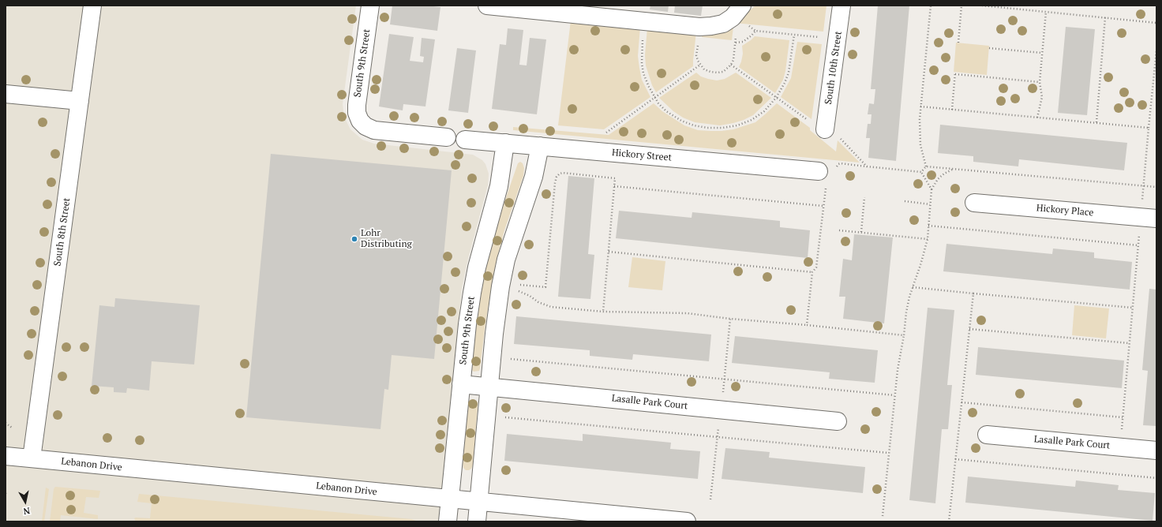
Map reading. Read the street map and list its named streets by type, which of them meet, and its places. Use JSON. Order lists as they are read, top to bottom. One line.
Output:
{"streets":{"street":["South 9th Street","South 10th Street","Hickory Street","Hickory Place","South 8th Street","Lasalle Park Court","Lebanon Drive"]},"crossings":[["South 9th Street","Hickory Street"],["South 9th Street","Lasalle Park Court"],["South 9th Street","Lebanon Drive"],["South 8th Street","Lebanon Drive"]],"places":["Lohr Distributing"],"north":"bottom"}
